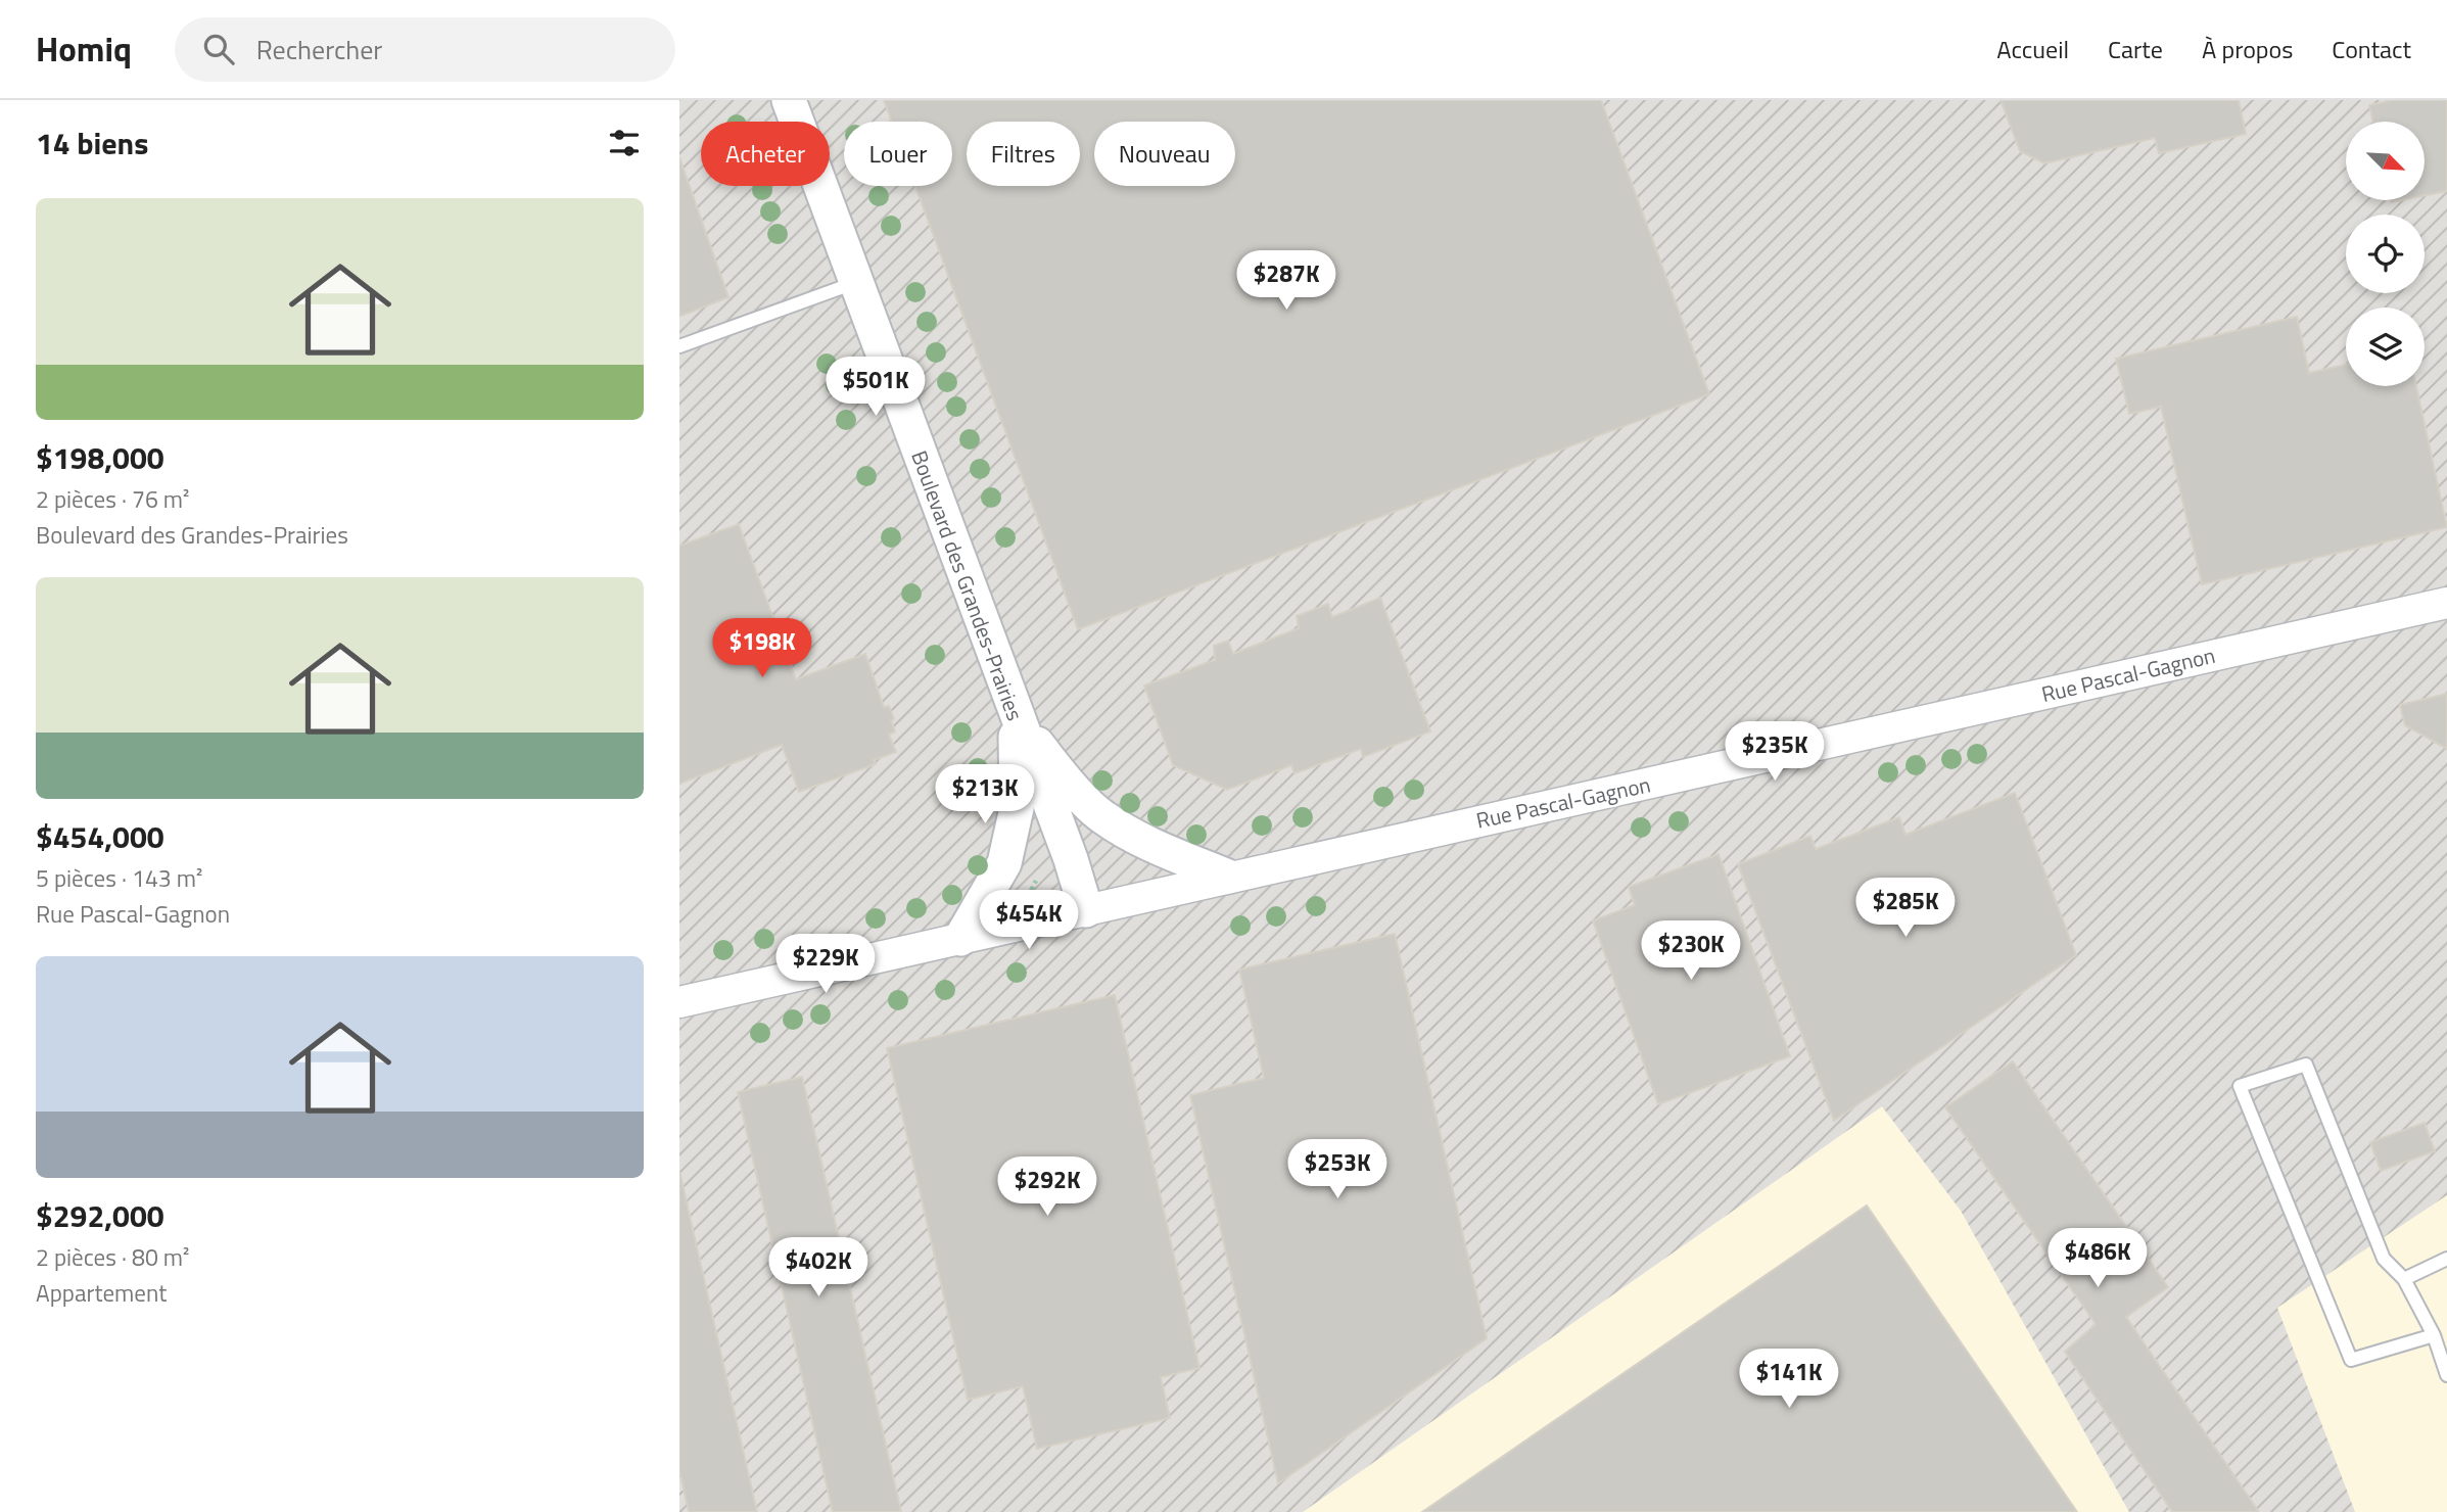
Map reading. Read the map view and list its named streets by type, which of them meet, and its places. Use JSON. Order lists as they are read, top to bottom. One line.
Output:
{"streets":{"main road":["Boulevard des Grandes-Prairies"],"street":["Rue Pascal-Gagnon"]},"crossings":[["Boulevard des Grandes-Prairies","Rue Pascal-Gagnon"]],"north":"bottom right","page":{"header":"Homiq","search":"Rechercher","nav":["Accueil","Carte","À propos","Contact"],"heading":"14 biens","chip":["Acheter","Louer","Filtres","Nouveau"],"list":[{"name":"$198,000","note":"2 pièces · 76 m² · Boulevard des Grandes-Prairies"},{"name":"$454,000","note":"5 pièces · 143 m² · Rue Pascal-Gagnon"},{"name":"$292,000","note":"2 pièces · 80 m² · Appartement"}],"price":["$287K","$501K","$198K","$235K","$213K","$285K","$454K","$230K","$229K","$253K","$292K","$486K","$402K","$141K"]}}
